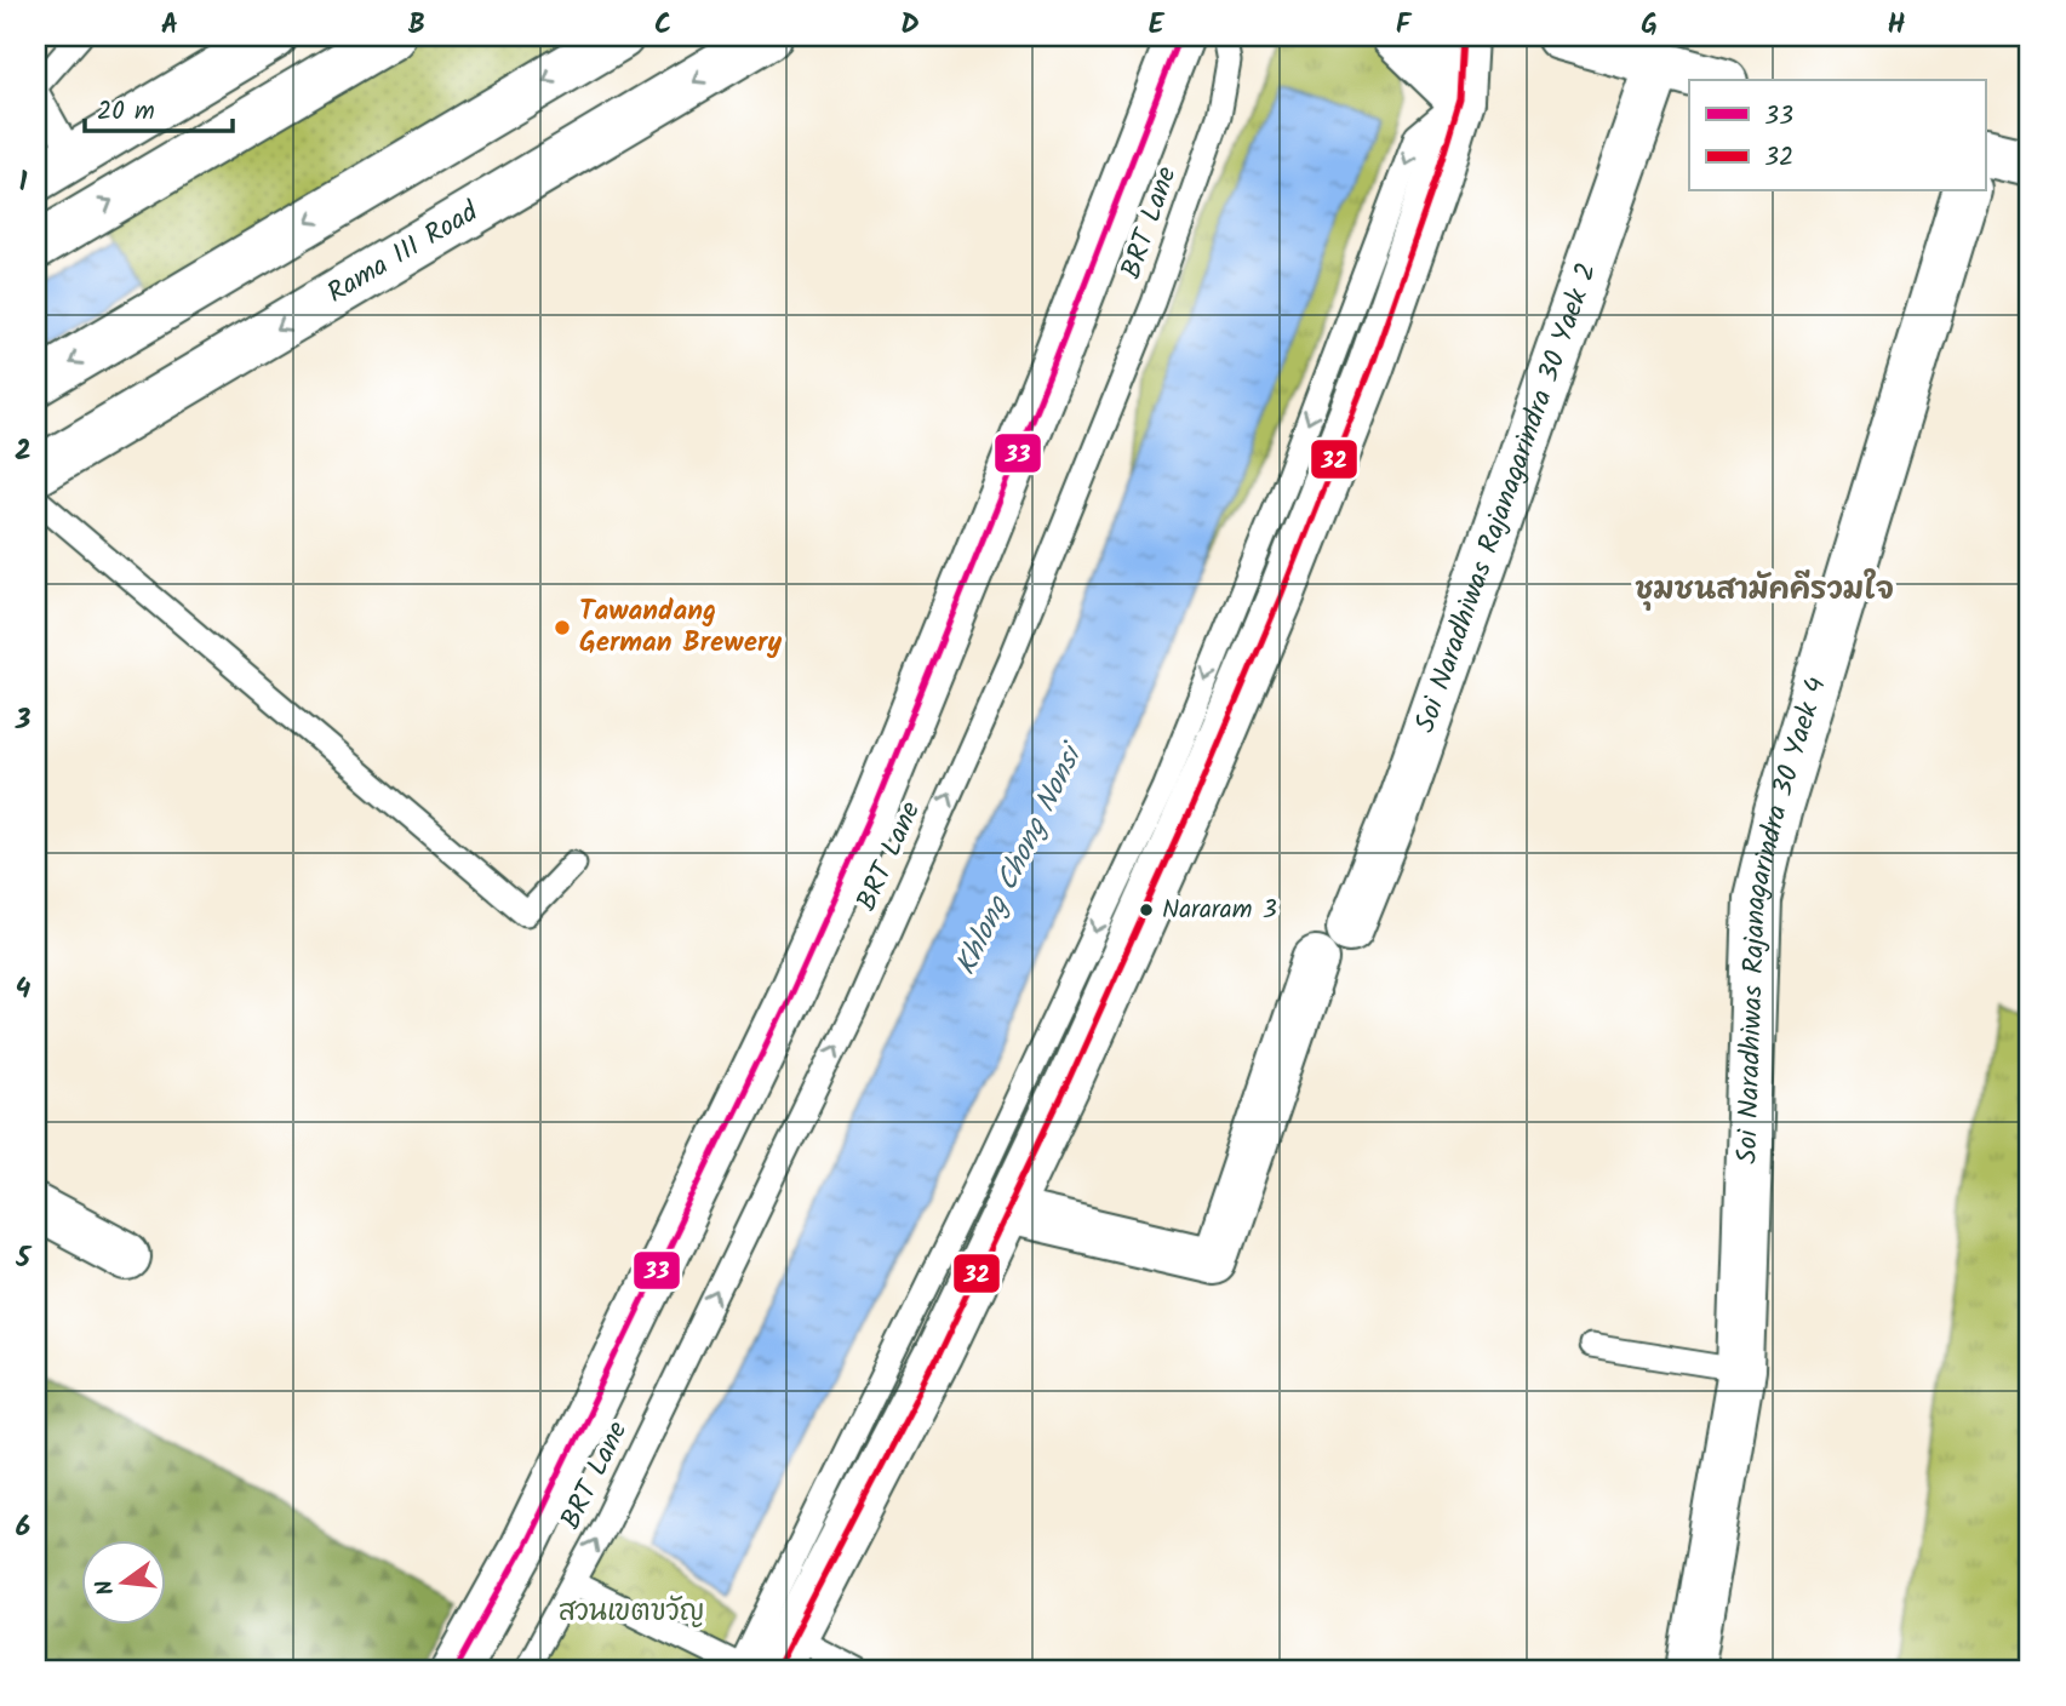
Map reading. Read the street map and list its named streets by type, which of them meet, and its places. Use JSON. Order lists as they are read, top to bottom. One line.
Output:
{"streets":{"main road":["Rama III Road","Soi Naradhiwas Rajanagarindra 30 Yaek 2","Soi Naradhiwas Rajanagarindra 30 Yaek 4"],"lane":["BRT Lane"]},"districts":["ชุมชนสามัคคีรวมใจ"],"water":["Khlong Chong Nonsi"],"parks":["สวนเขตขวัญ"],"places":["Tawandang German Brewery","Nararam 3"],"lines":["transit line 33","transit line 32"],"legend":["33","32"],"scale_bar":"20 m","north":"left","grid":{"columns":["A","B","C","D","E","F","G","H"],"rows":["1","2","3","4","5","6"]}}
